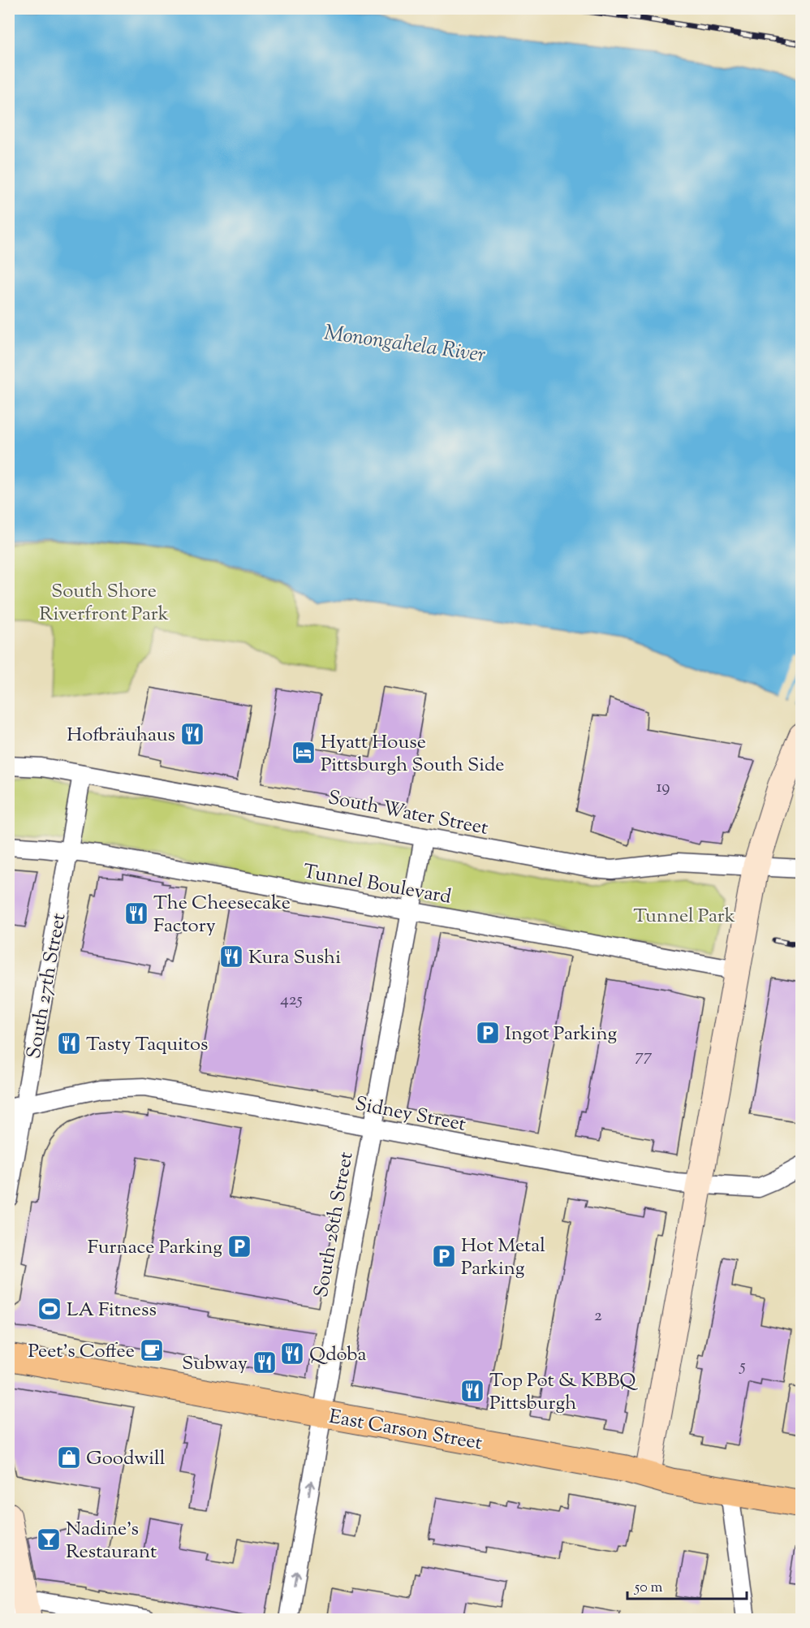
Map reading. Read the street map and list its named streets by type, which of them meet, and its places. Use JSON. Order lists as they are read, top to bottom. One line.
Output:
{"streets":{"main road":["East Carson Street"],"street":["South Water Street","Tunnel Boulevard","South 27th Street","Sidney Street","South 28th Street"]},"crossings":[["South Water Street","South 27th Street"],["South Water Street","South 28th Street"],["Tunnel Boulevard","South 27th Street"],["Tunnel Boulevard","South 28th Street"],["South 27th Street","Sidney Street"],["Sidney Street","South 28th Street"],["South 28th Street","East Carson Street"]],"water":["Monongahela River"],"parks":["South Shore Riverfront Park","Tunnel Park"],"places":{"restaurant":["Hofbräuhaus","The Cheesecake Factory","Kura Sushi","Tasty Taquitos","Qdoba","Subway","Top Pot & KBBQ Pittsburgh"],"hotel":["Hyatt House Pittsburgh South Side"],"parking":["Ingot Parking","Furnace Parking","Hot Metal Parking"],"sports":["LA Fitness"],"cafe":["Peet's Coffee"],"shop":["Goodwill"],"bar":["Nadine's Restaurant"]},"house_numbers":["19","425","77","2","5"],"scale_bar":"50 m"}
